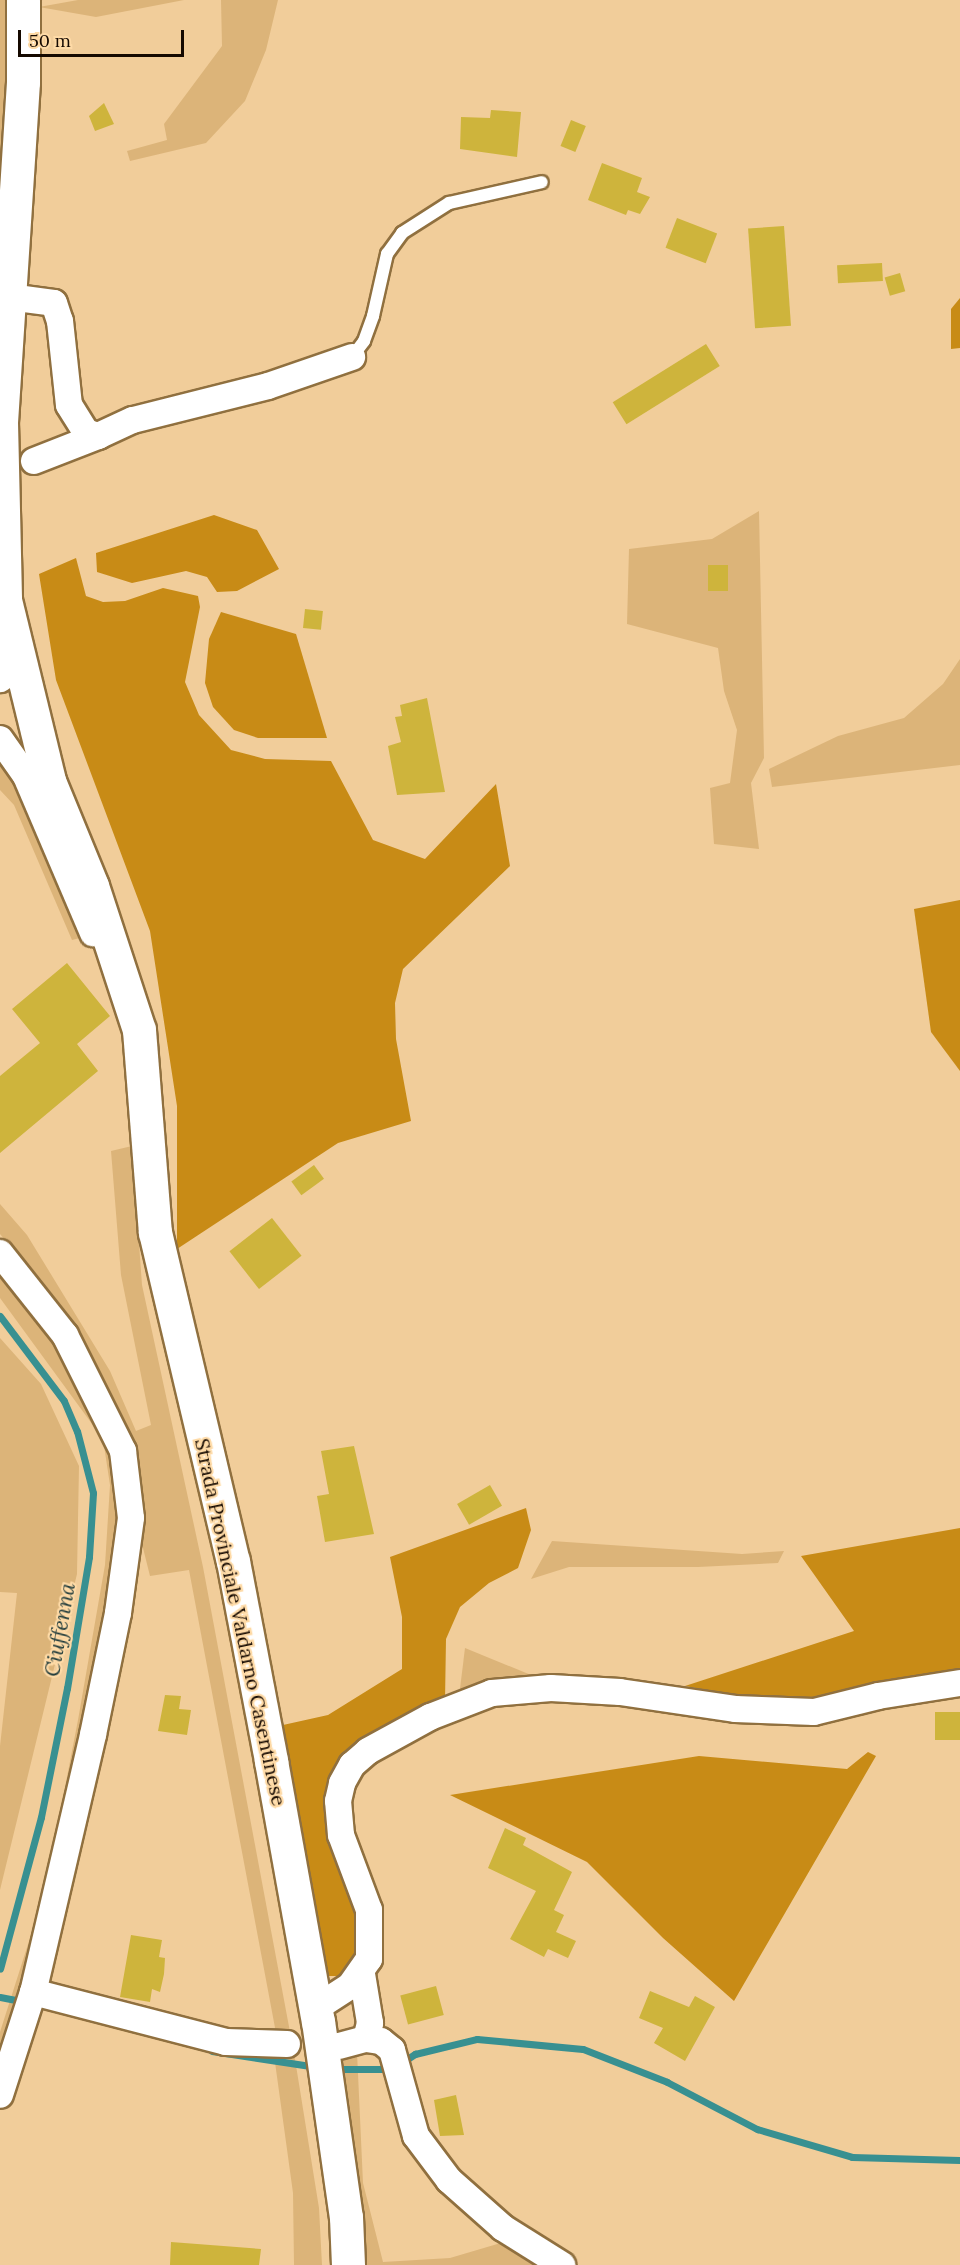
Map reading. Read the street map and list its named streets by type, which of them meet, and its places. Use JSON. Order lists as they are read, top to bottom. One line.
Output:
{"streets":{"main road":["Strada Provinciale Valdarno Casentinese"]},"water":["Ciuffenna"],"scale_bar":"50 m"}
